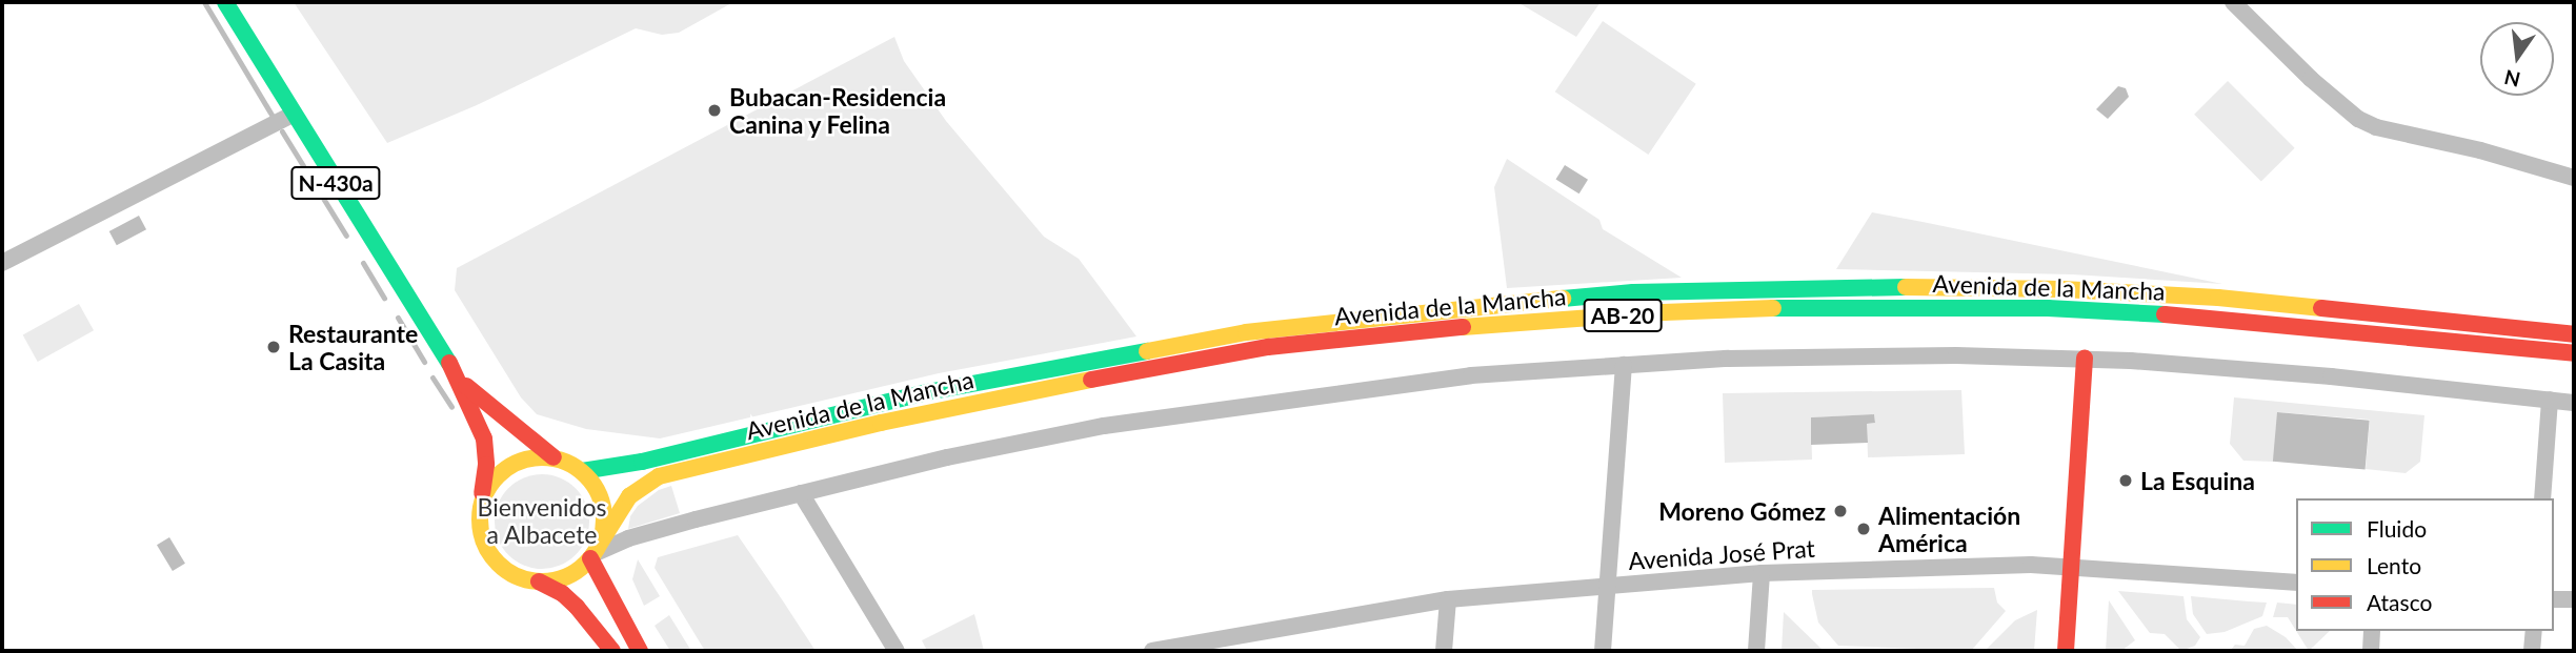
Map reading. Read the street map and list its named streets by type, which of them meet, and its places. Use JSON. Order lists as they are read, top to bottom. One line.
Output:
{"streets":{"main road":["N-430a","Avenida de la Mancha","AB-20"],"street":["Avenida José Prat"]},"parks":["Bienvenidos a Albacete"],"places":["Bubacan-Residencia Canina y Felina","Restaurante La Casita","La Esquina","Moreno Gómez","Alimentación América"],"legend":["Fluido","Lento","Atasco"],"north":"bottom"}
